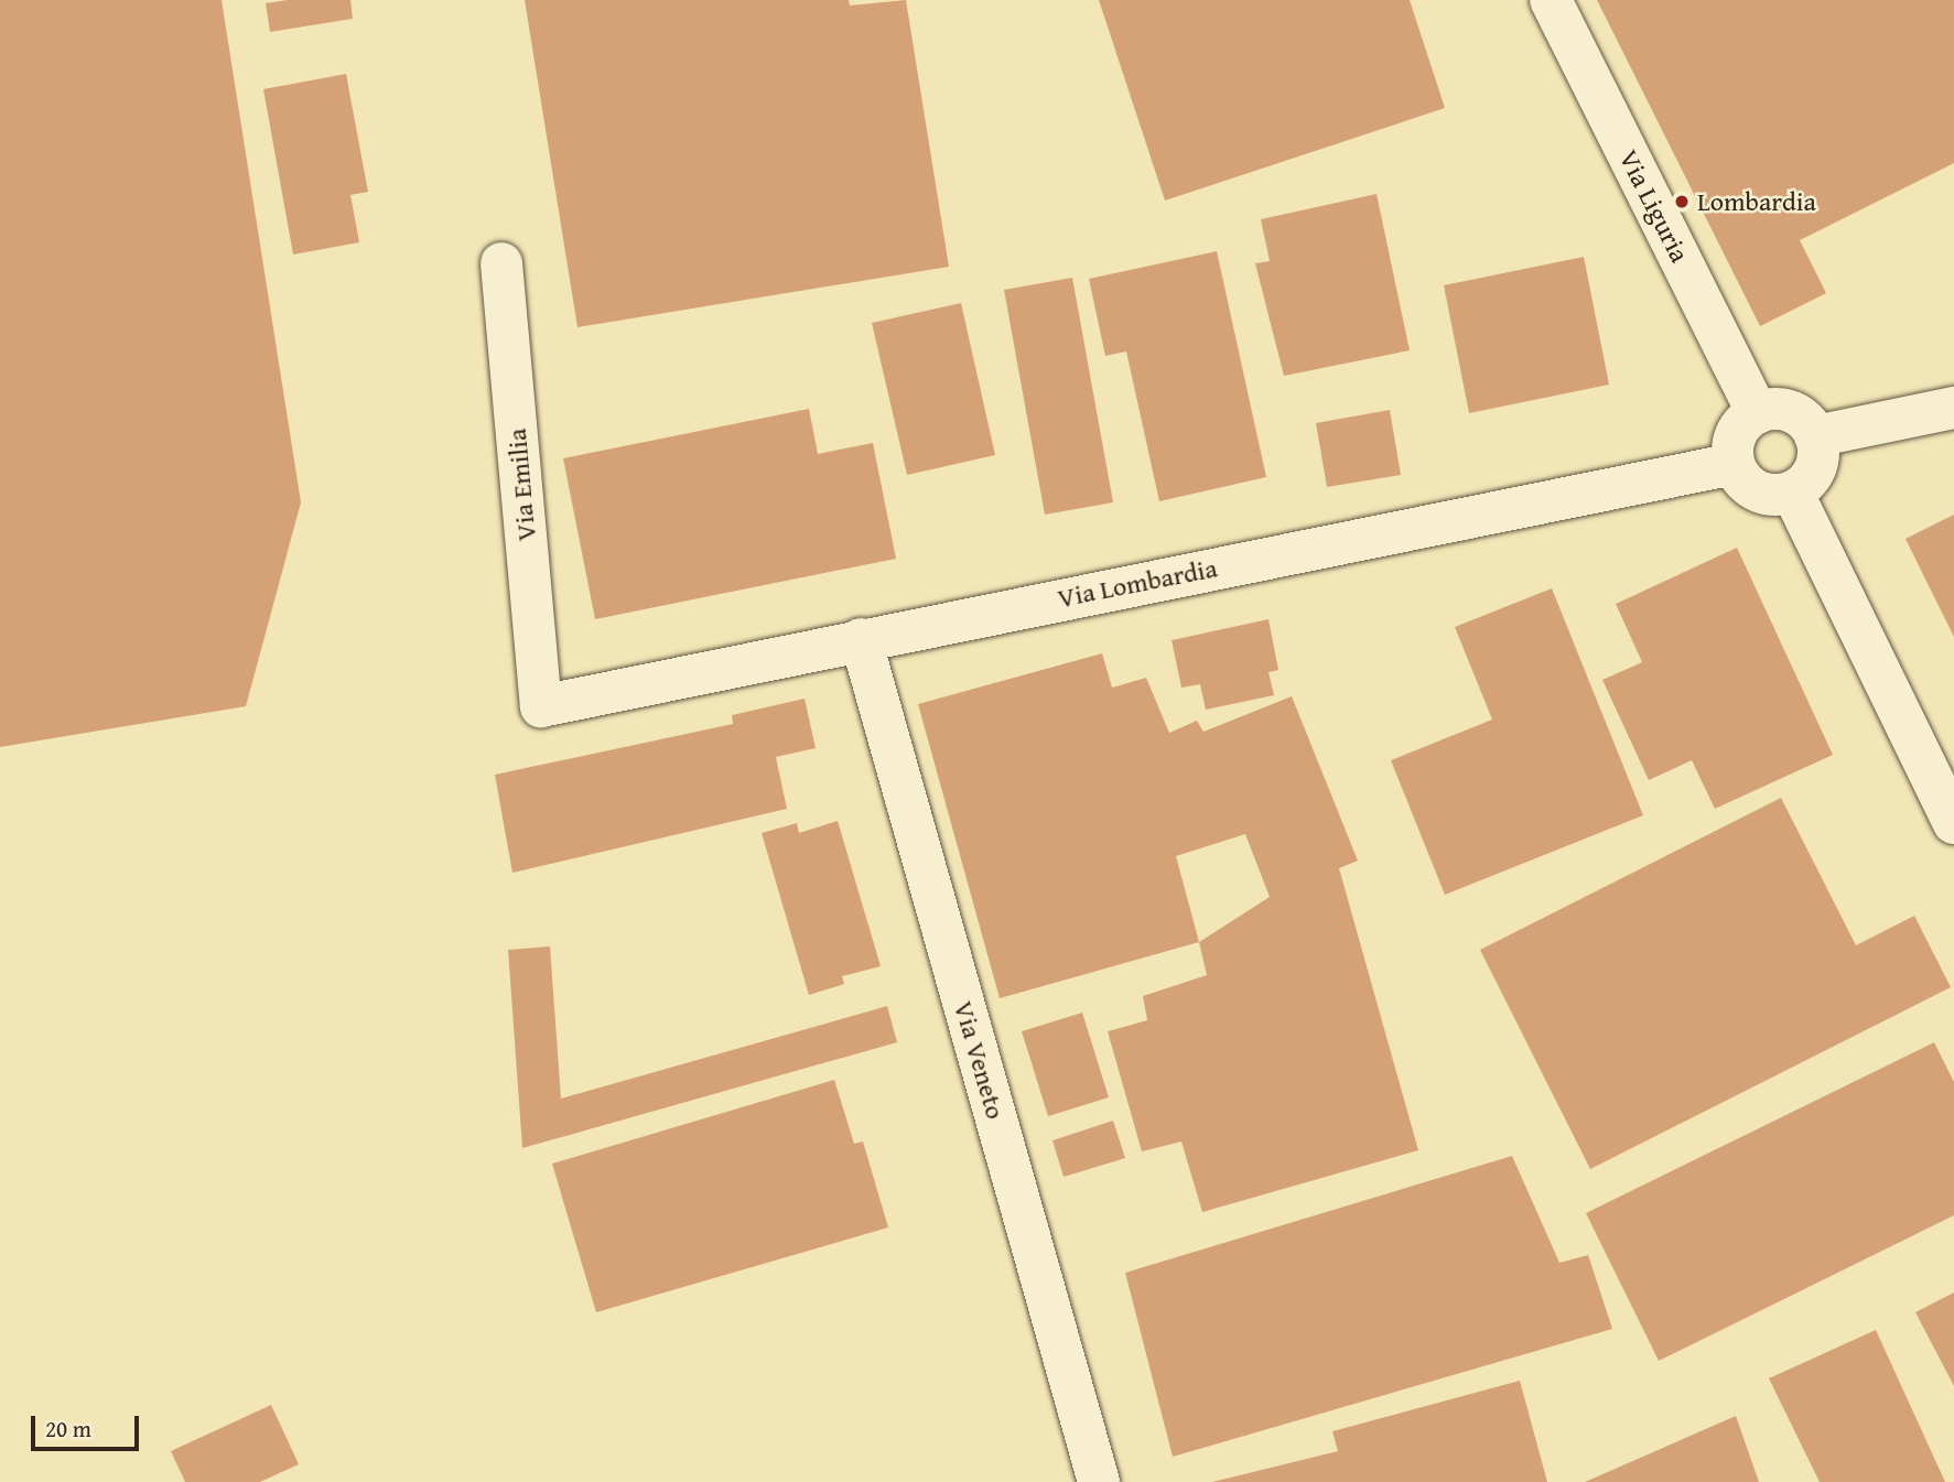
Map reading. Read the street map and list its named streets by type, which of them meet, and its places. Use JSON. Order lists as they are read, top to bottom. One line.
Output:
{"streets":{"street":["Via Liguria","Via Emilia","Via Lombardia","Via Veneto"]},"crossings":[["Via Liguria","Via Lombardia"],["Via Emilia","Via Lombardia"],["Via Lombardia","Via Veneto"]],"places":["Lombardia"],"scale_bar":"20 m"}
